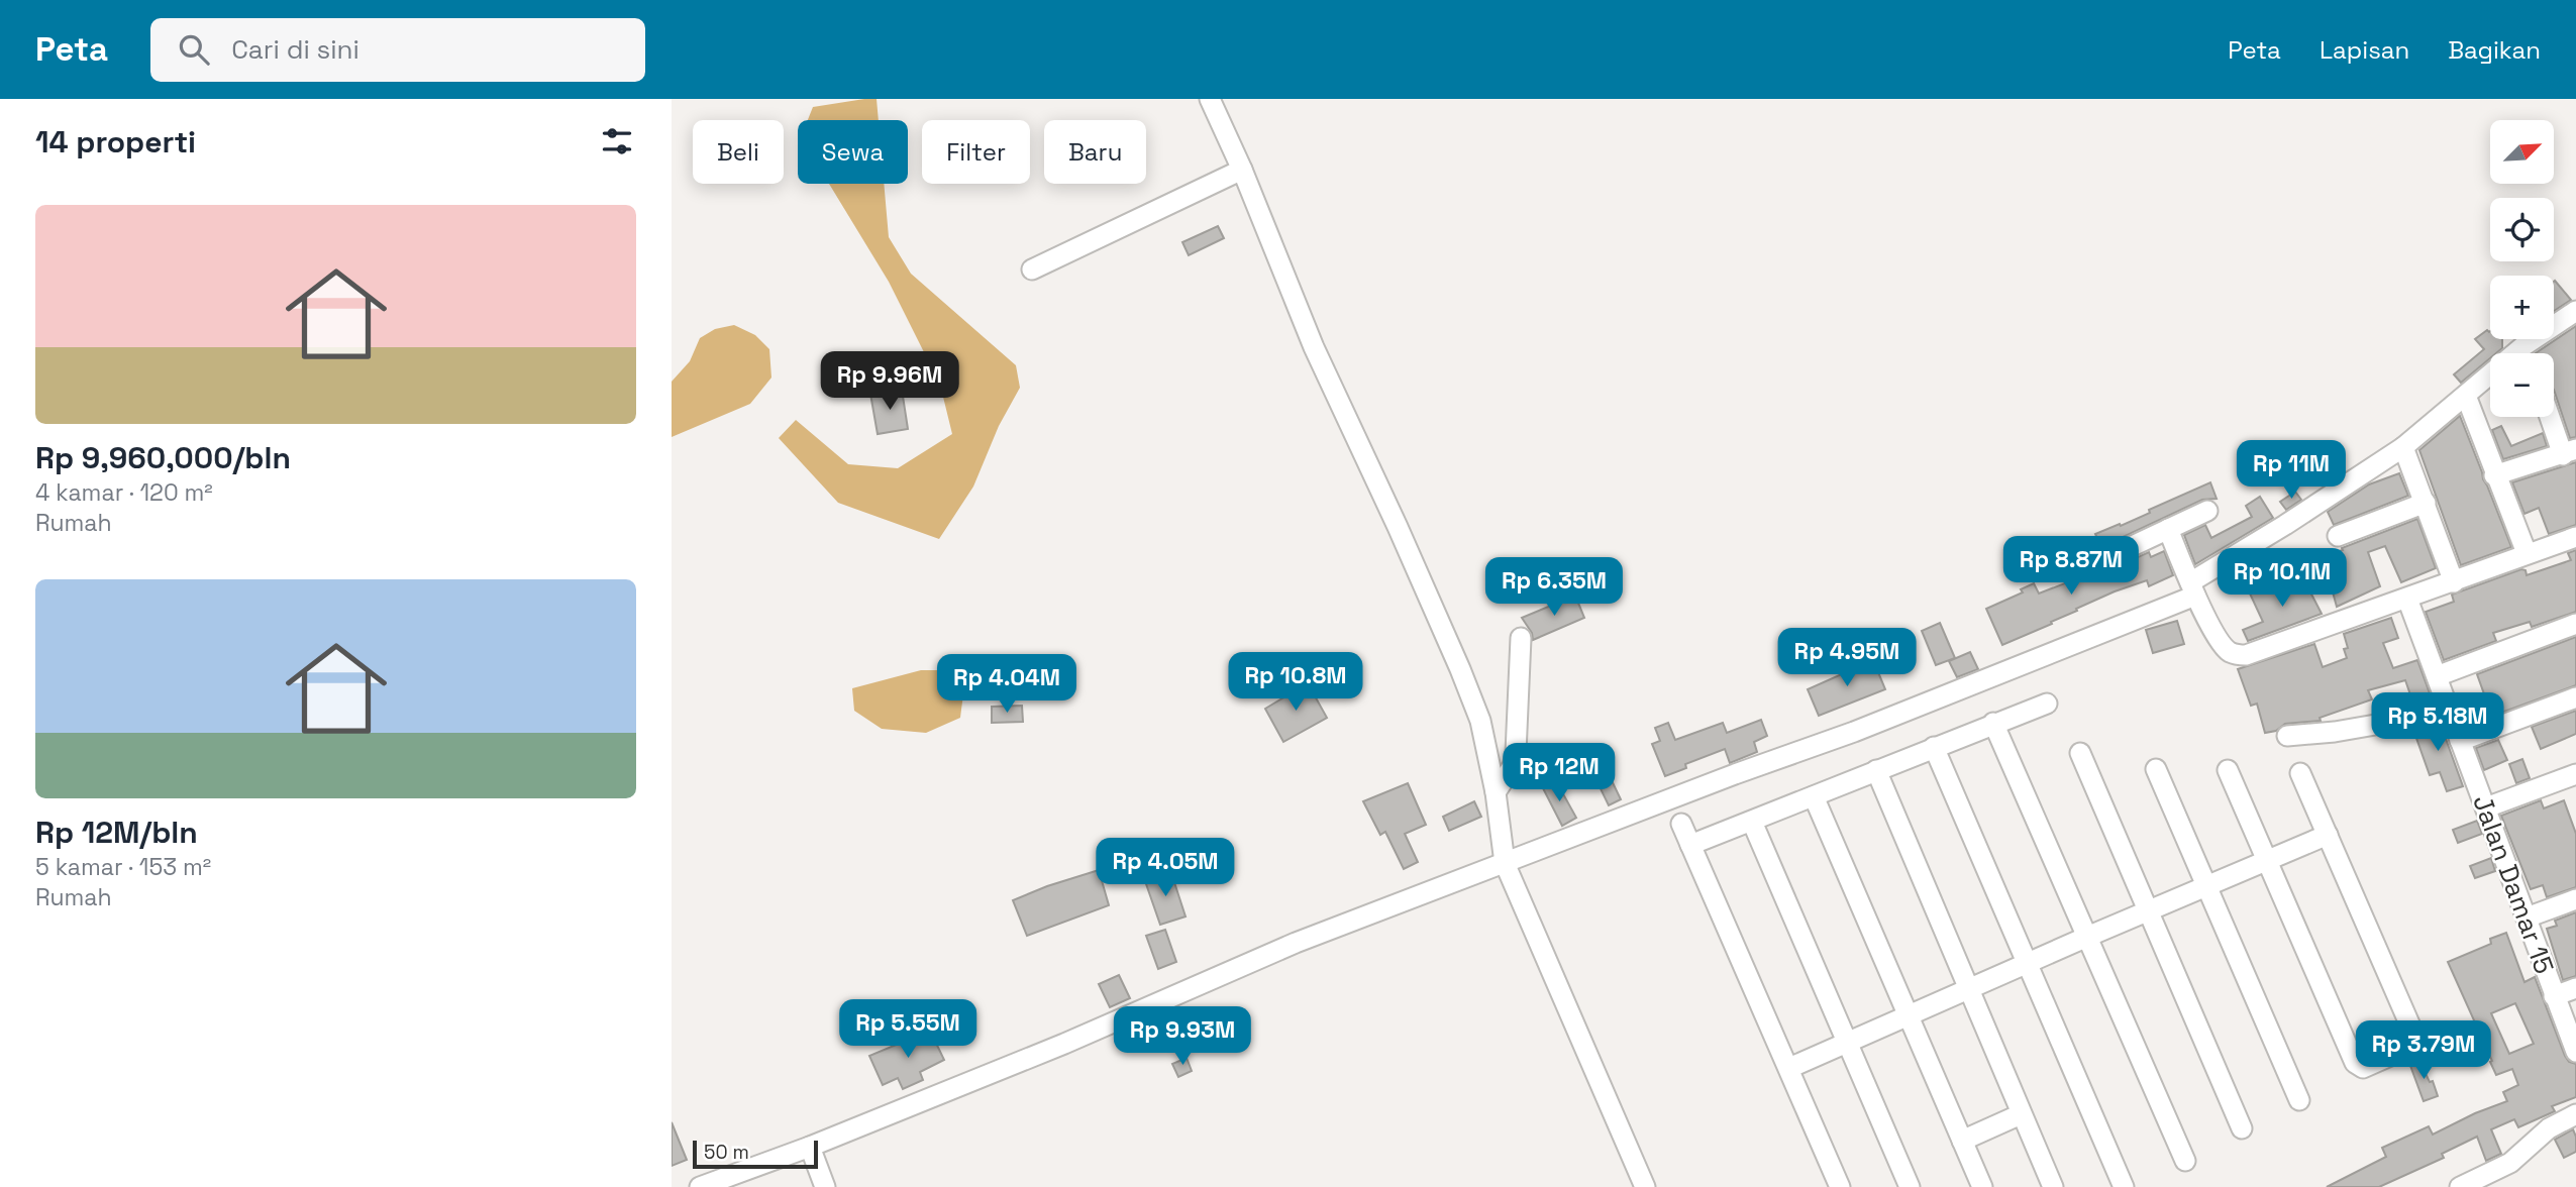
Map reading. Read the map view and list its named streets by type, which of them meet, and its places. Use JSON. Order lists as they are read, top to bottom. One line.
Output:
{"streets":{"street":["Jalan Damar 15"]},"scale_bar":"50 m","north":"top right","page":{"header":"Peta","search":"Cari di sini","nav":["Peta","Lapisan","Bagikan"],"heading":"14 properti","map_buttons":["+","−"],"chip":["Beli","Sewa","Filter","Baru"],"list":[{"name":"Rp 9,960,000/bln","note":"4 kamar · 120 m² · Rumah"},{"name":"Rp 12M/bln","note":"5 kamar · 153 m² · Rumah"}],"price":["Rp 9.96M","Rp 11M","Rp 8.87M","Rp 10.1M","Rp 6.35M","Rp 4.95M","Rp 10.8M","Rp 4.04M","Rp 5.18M","Rp 12M","Rp 4.05M","Rp 5.55M","Rp 9.93M","Rp 3.79M"],"scale":"50 m"}}
